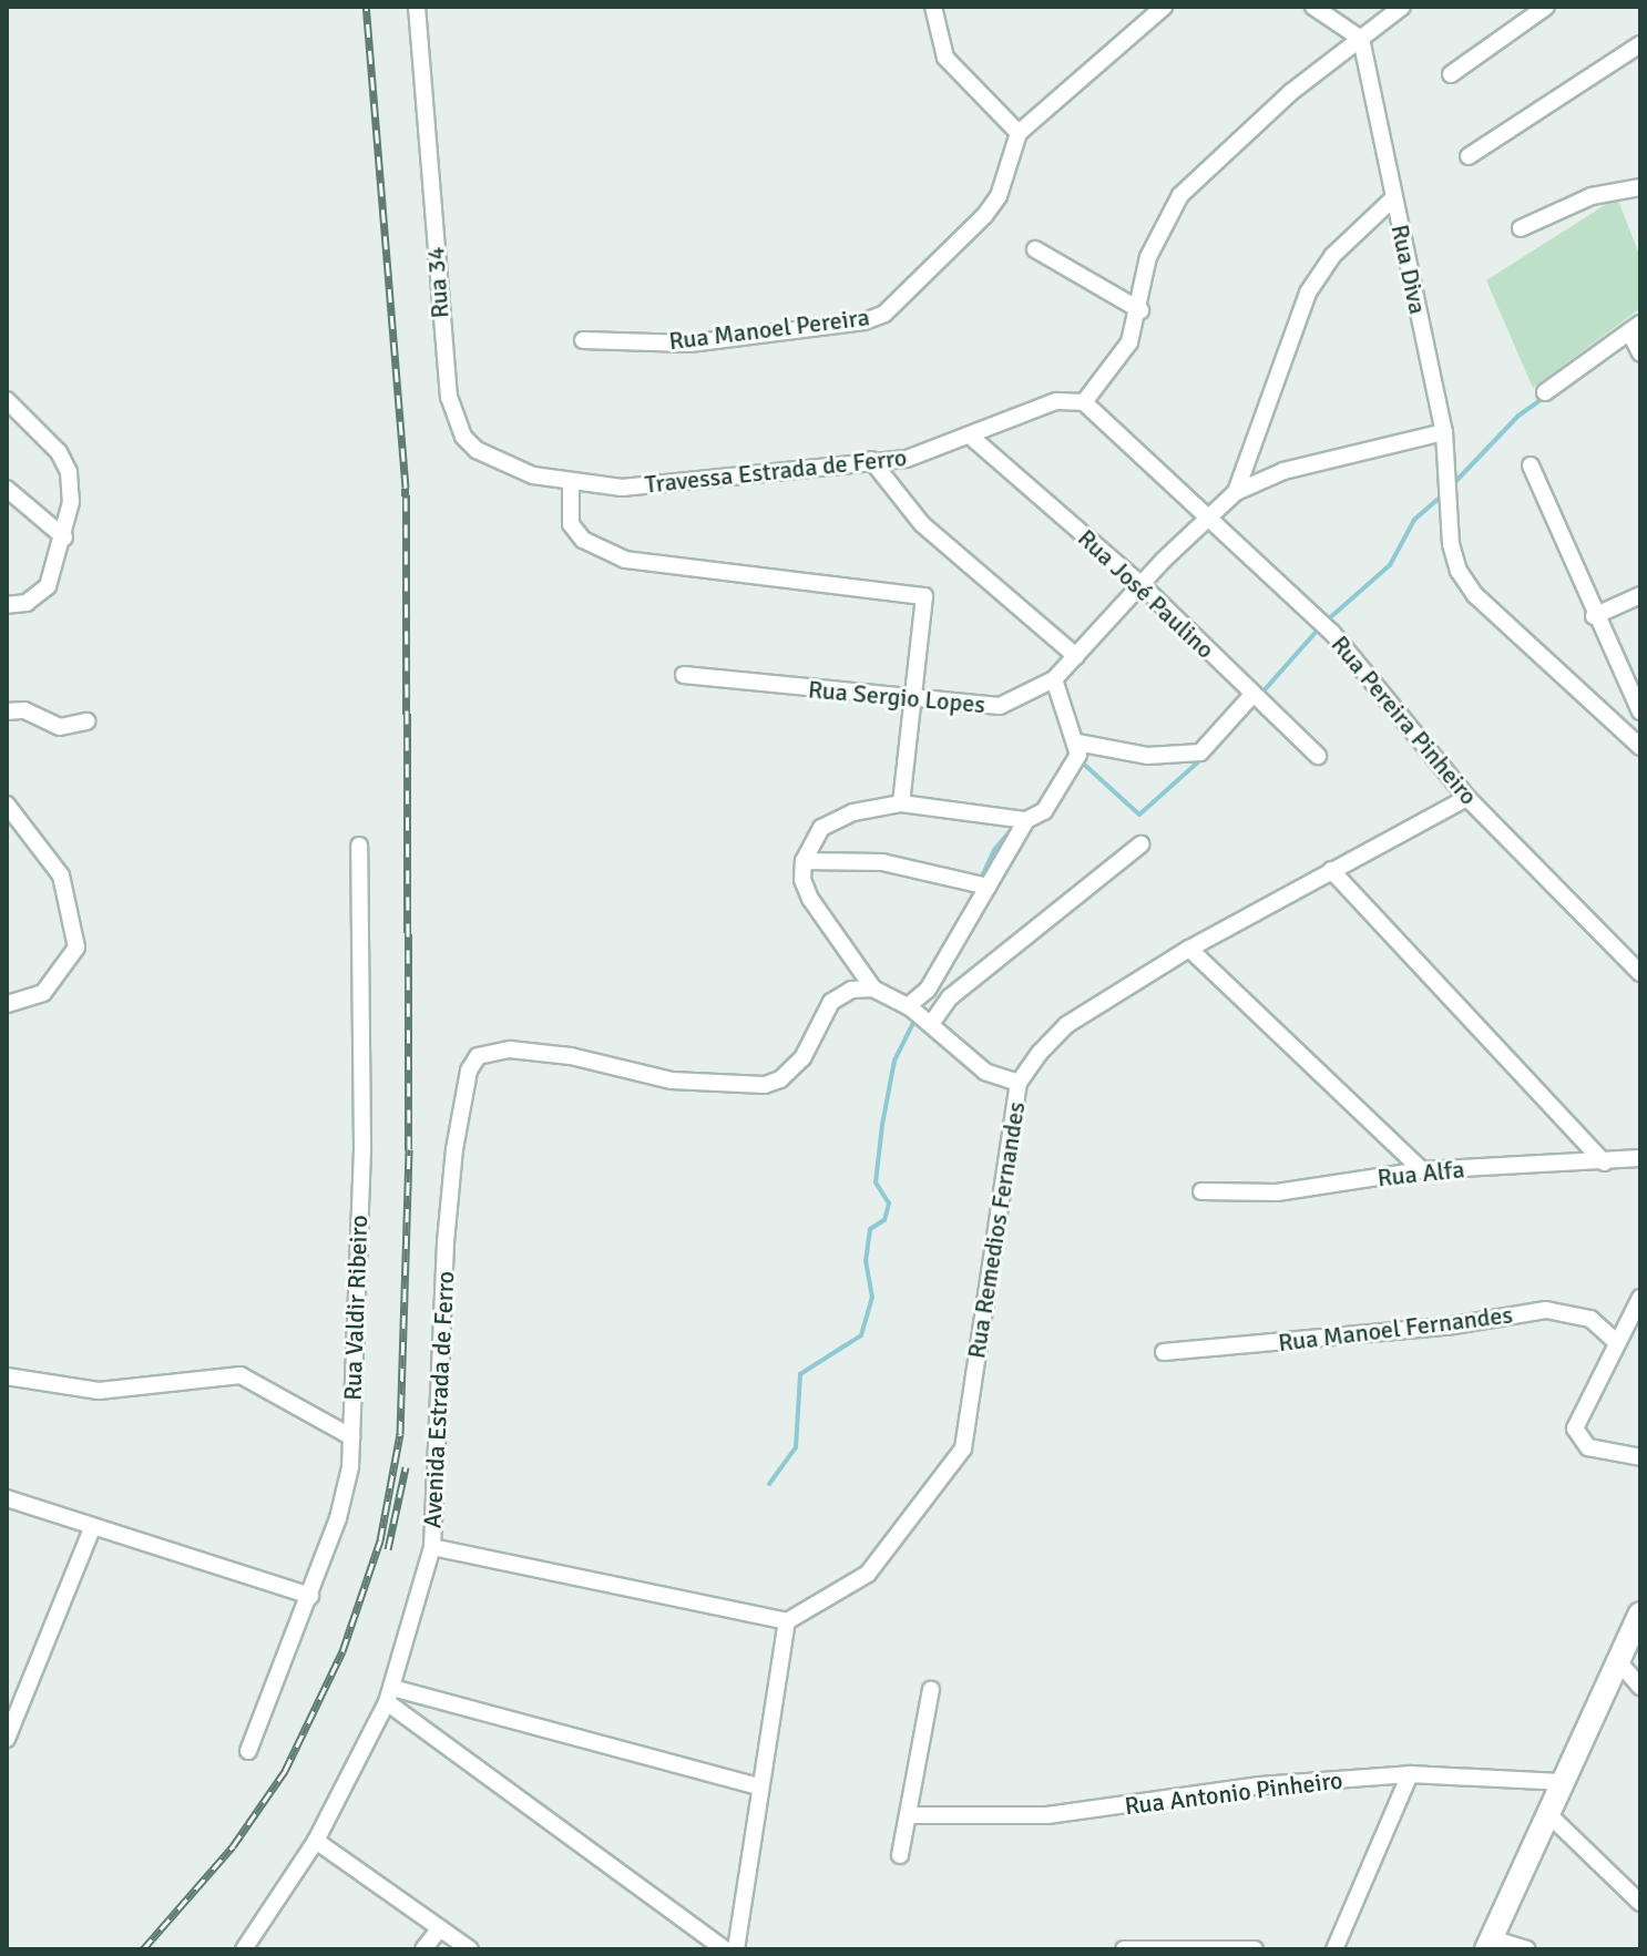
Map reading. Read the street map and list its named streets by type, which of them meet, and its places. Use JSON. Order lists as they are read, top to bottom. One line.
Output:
{"streets":{"street":["Rua Diva","Rua 34","Rua Manoel Pereira","Travessa Estrada de Ferro","Rua José Paulino","Rua Sergio Lopes","Rua Pereira Pinheiro","Rua Alfa","Rua Remedios Fernandes","Rua Valdir Ribeiro","Rua Manoel Fernandes","Avenida Estrada de Ferro","Rua Antonio Pinheiro"]},"crossings":[["Rua 34","Travessa Estrada de Ferro"],["Travessa Estrada de Ferro","Rua José Paulino"],["Travessa Estrada de Ferro","Rua Pereira Pinheiro"],["Rua José Paulino","Rua Sergio Lopes"],["Rua Sergio Lopes","Rua Pereira Pinheiro"],["Rua Pereira Pinheiro","Rua Remedios Fernandes"]]}
